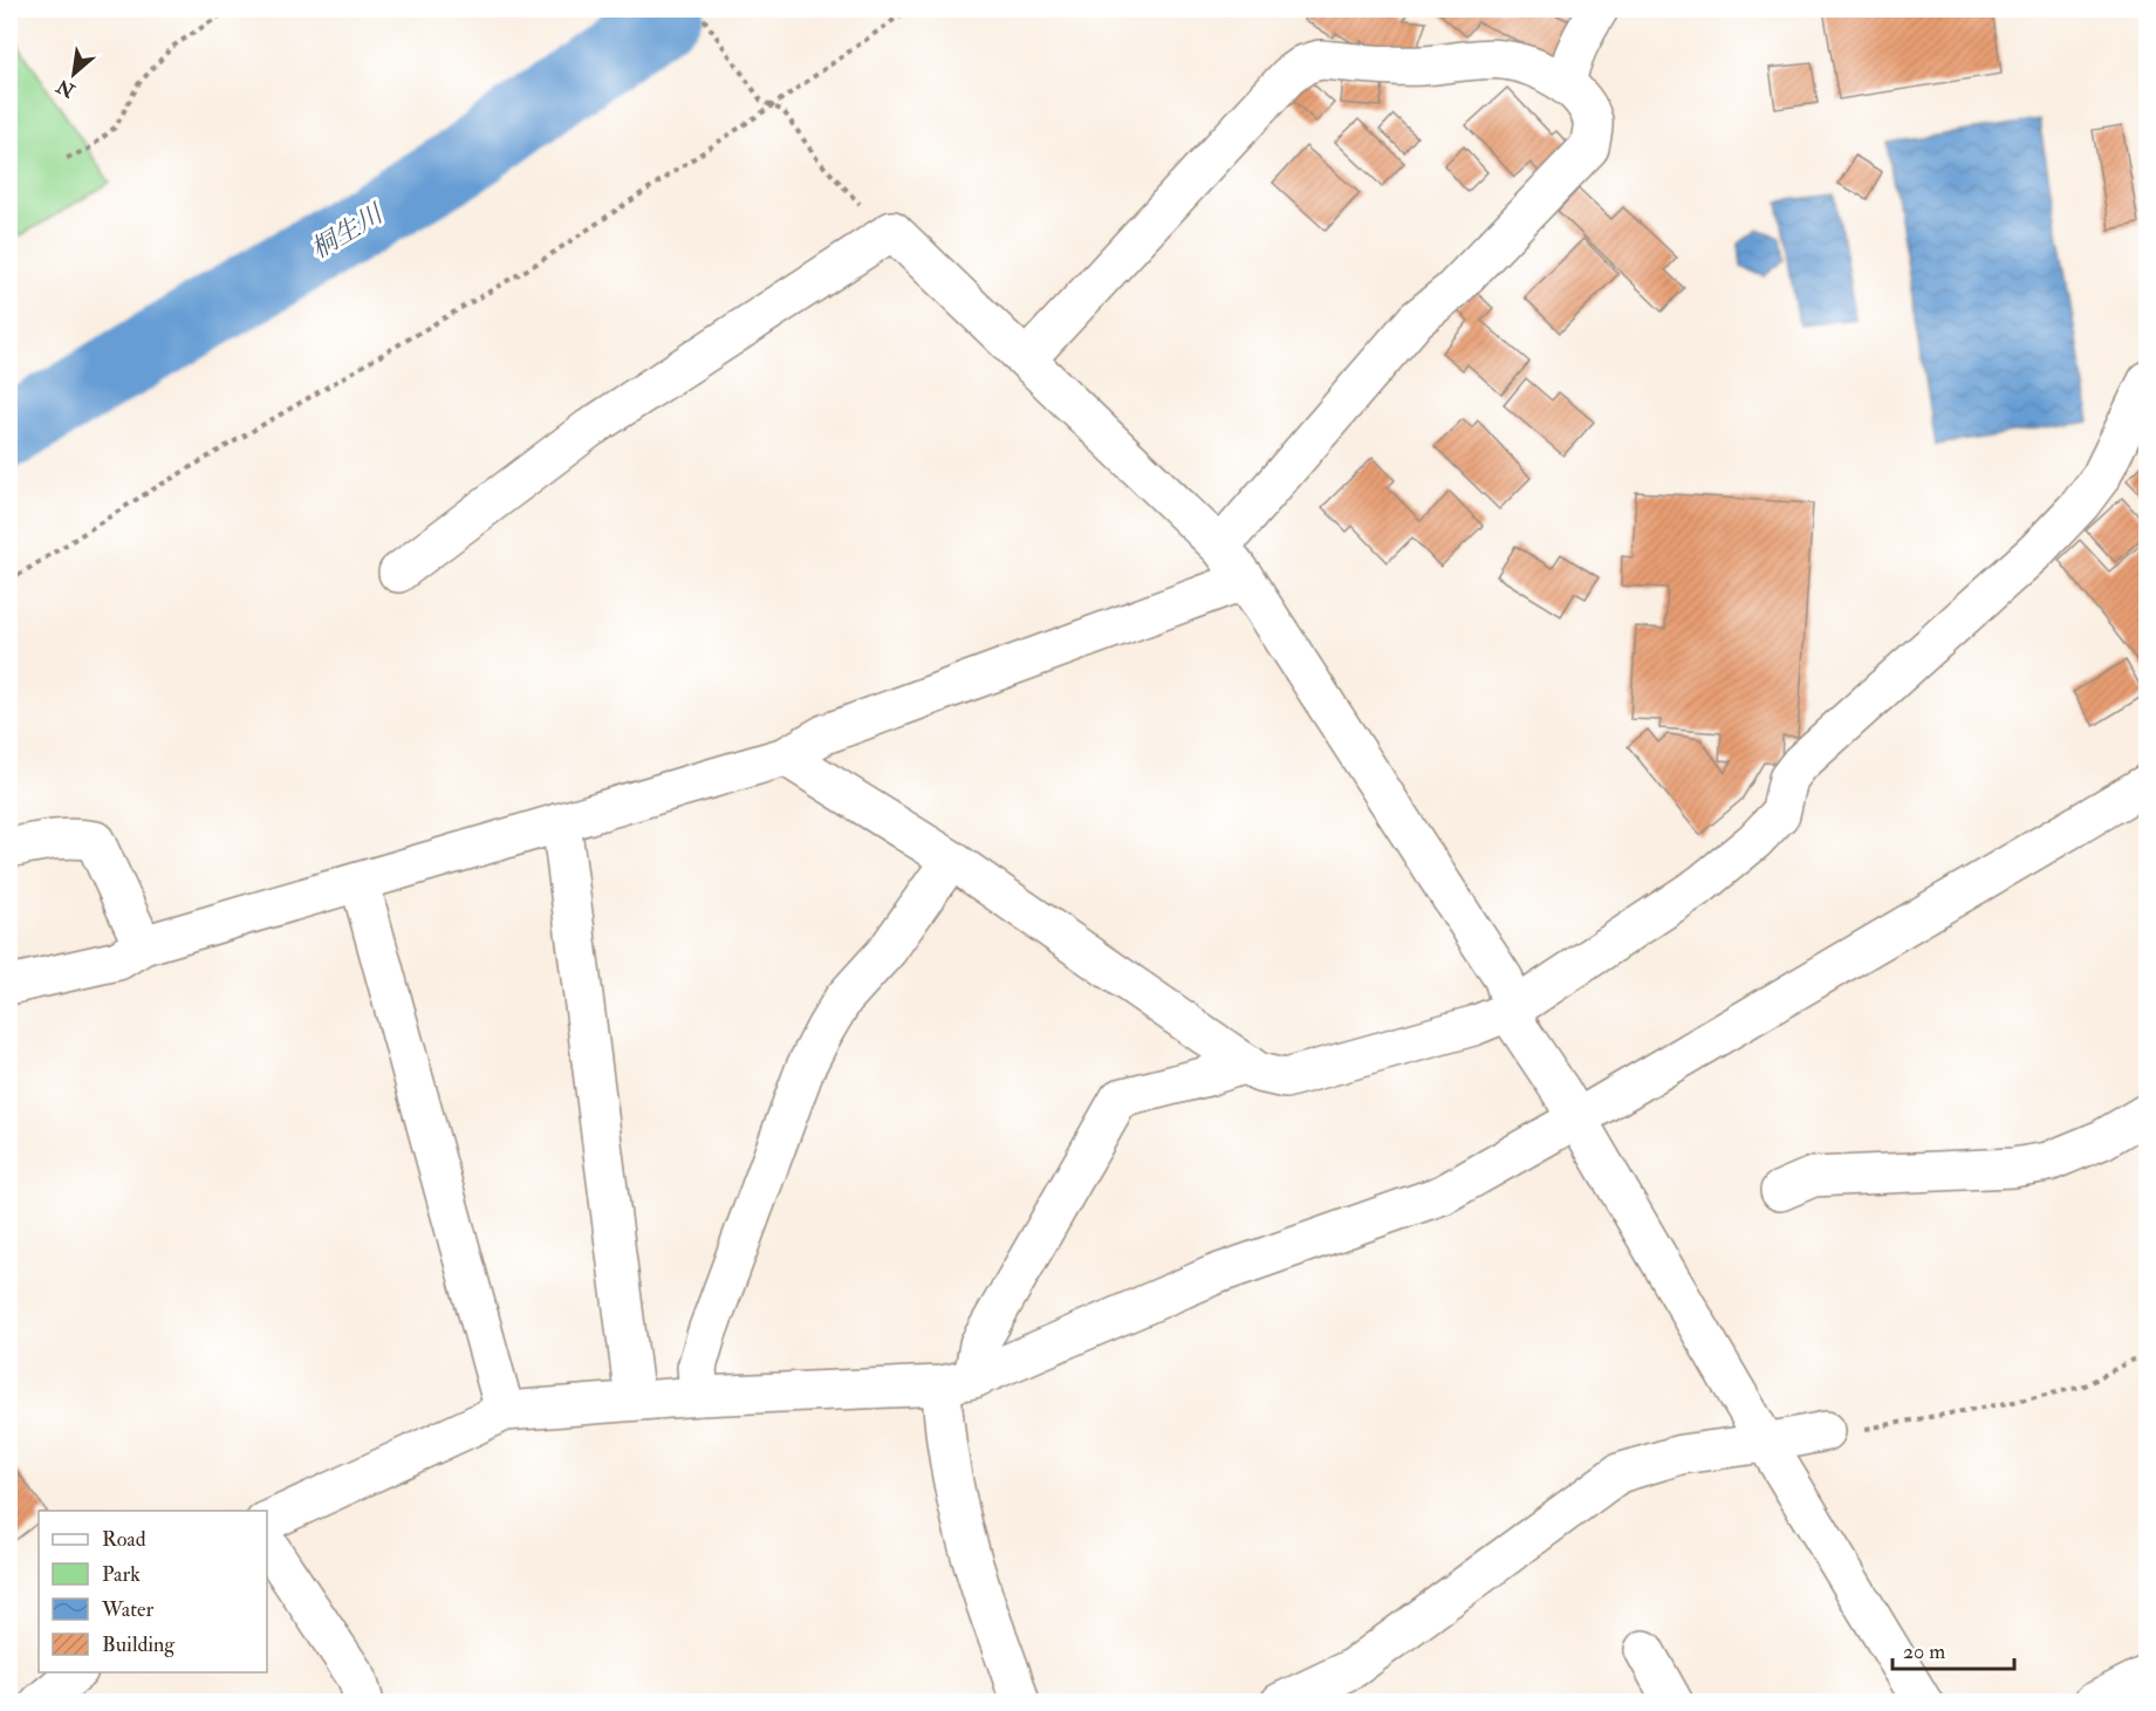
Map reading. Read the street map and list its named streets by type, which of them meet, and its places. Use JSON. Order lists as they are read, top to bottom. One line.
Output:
{"water":["桐生川"],"legend":["Road","Park","Water","Building"],"scale_bar":"20 m","north":"bottom left"}
